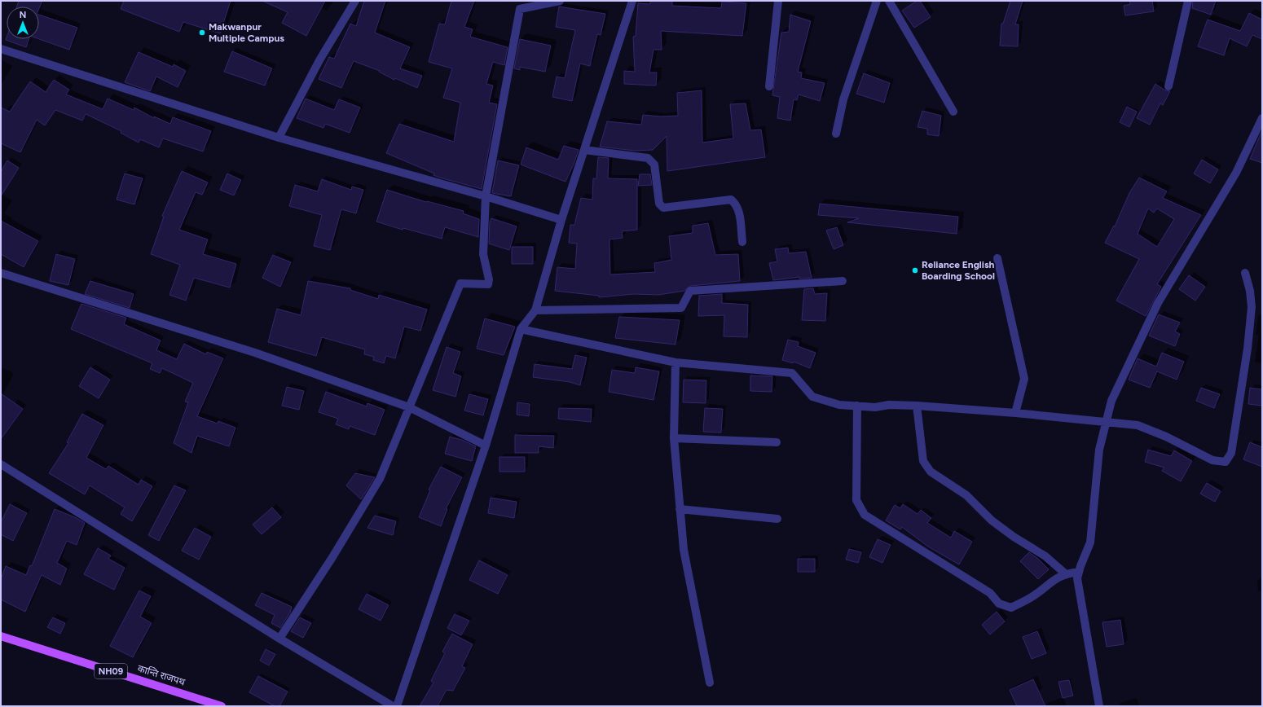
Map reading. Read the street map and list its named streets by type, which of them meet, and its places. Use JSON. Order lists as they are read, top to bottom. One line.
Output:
{"streets":{"main road":["NH09","कान्ति राजपथ"]},"places":["Makwanpur Multiple Campus","Reliance English Boarding School"],"north":"top"}
